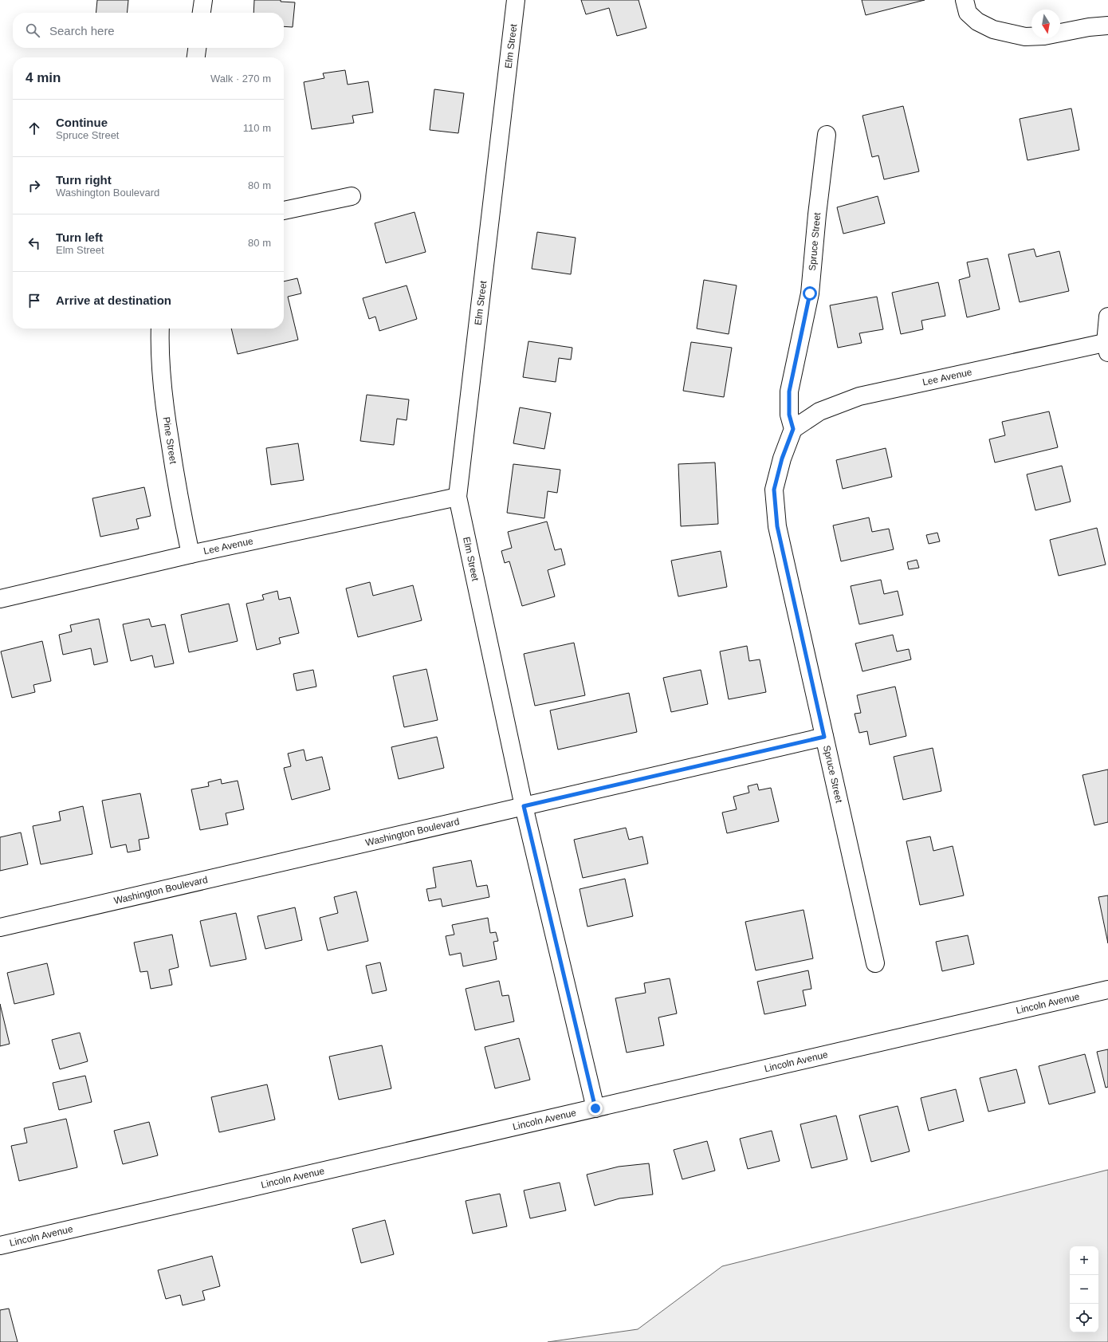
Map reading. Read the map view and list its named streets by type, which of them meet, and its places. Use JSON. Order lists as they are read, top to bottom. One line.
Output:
{"streets":{"street":["Elm Street","Spruce Street","Lee Avenue","Pine Street","Washington Boulevard","Lincoln Avenue"]},"crossings":[["Elm Street","Lee Avenue"],["Elm Street","Washington Boulevard"],["Elm Street","Lincoln Avenue"],["Spruce Street","Lee Avenue"],["Spruce Street","Washington Boulevard"],["Lee Avenue","Pine Street"]],"north":"bottom","page":{"search":"Search here","heading":["4 min","Walk · 270 m"],"list":[["Continue","Spruce Street","110 m"],["Turn right","Washington Boulevard","80 m"],["Turn left","Elm Street","80 m"],"Arrive at destination"],"map_buttons":["+","−"]}}
